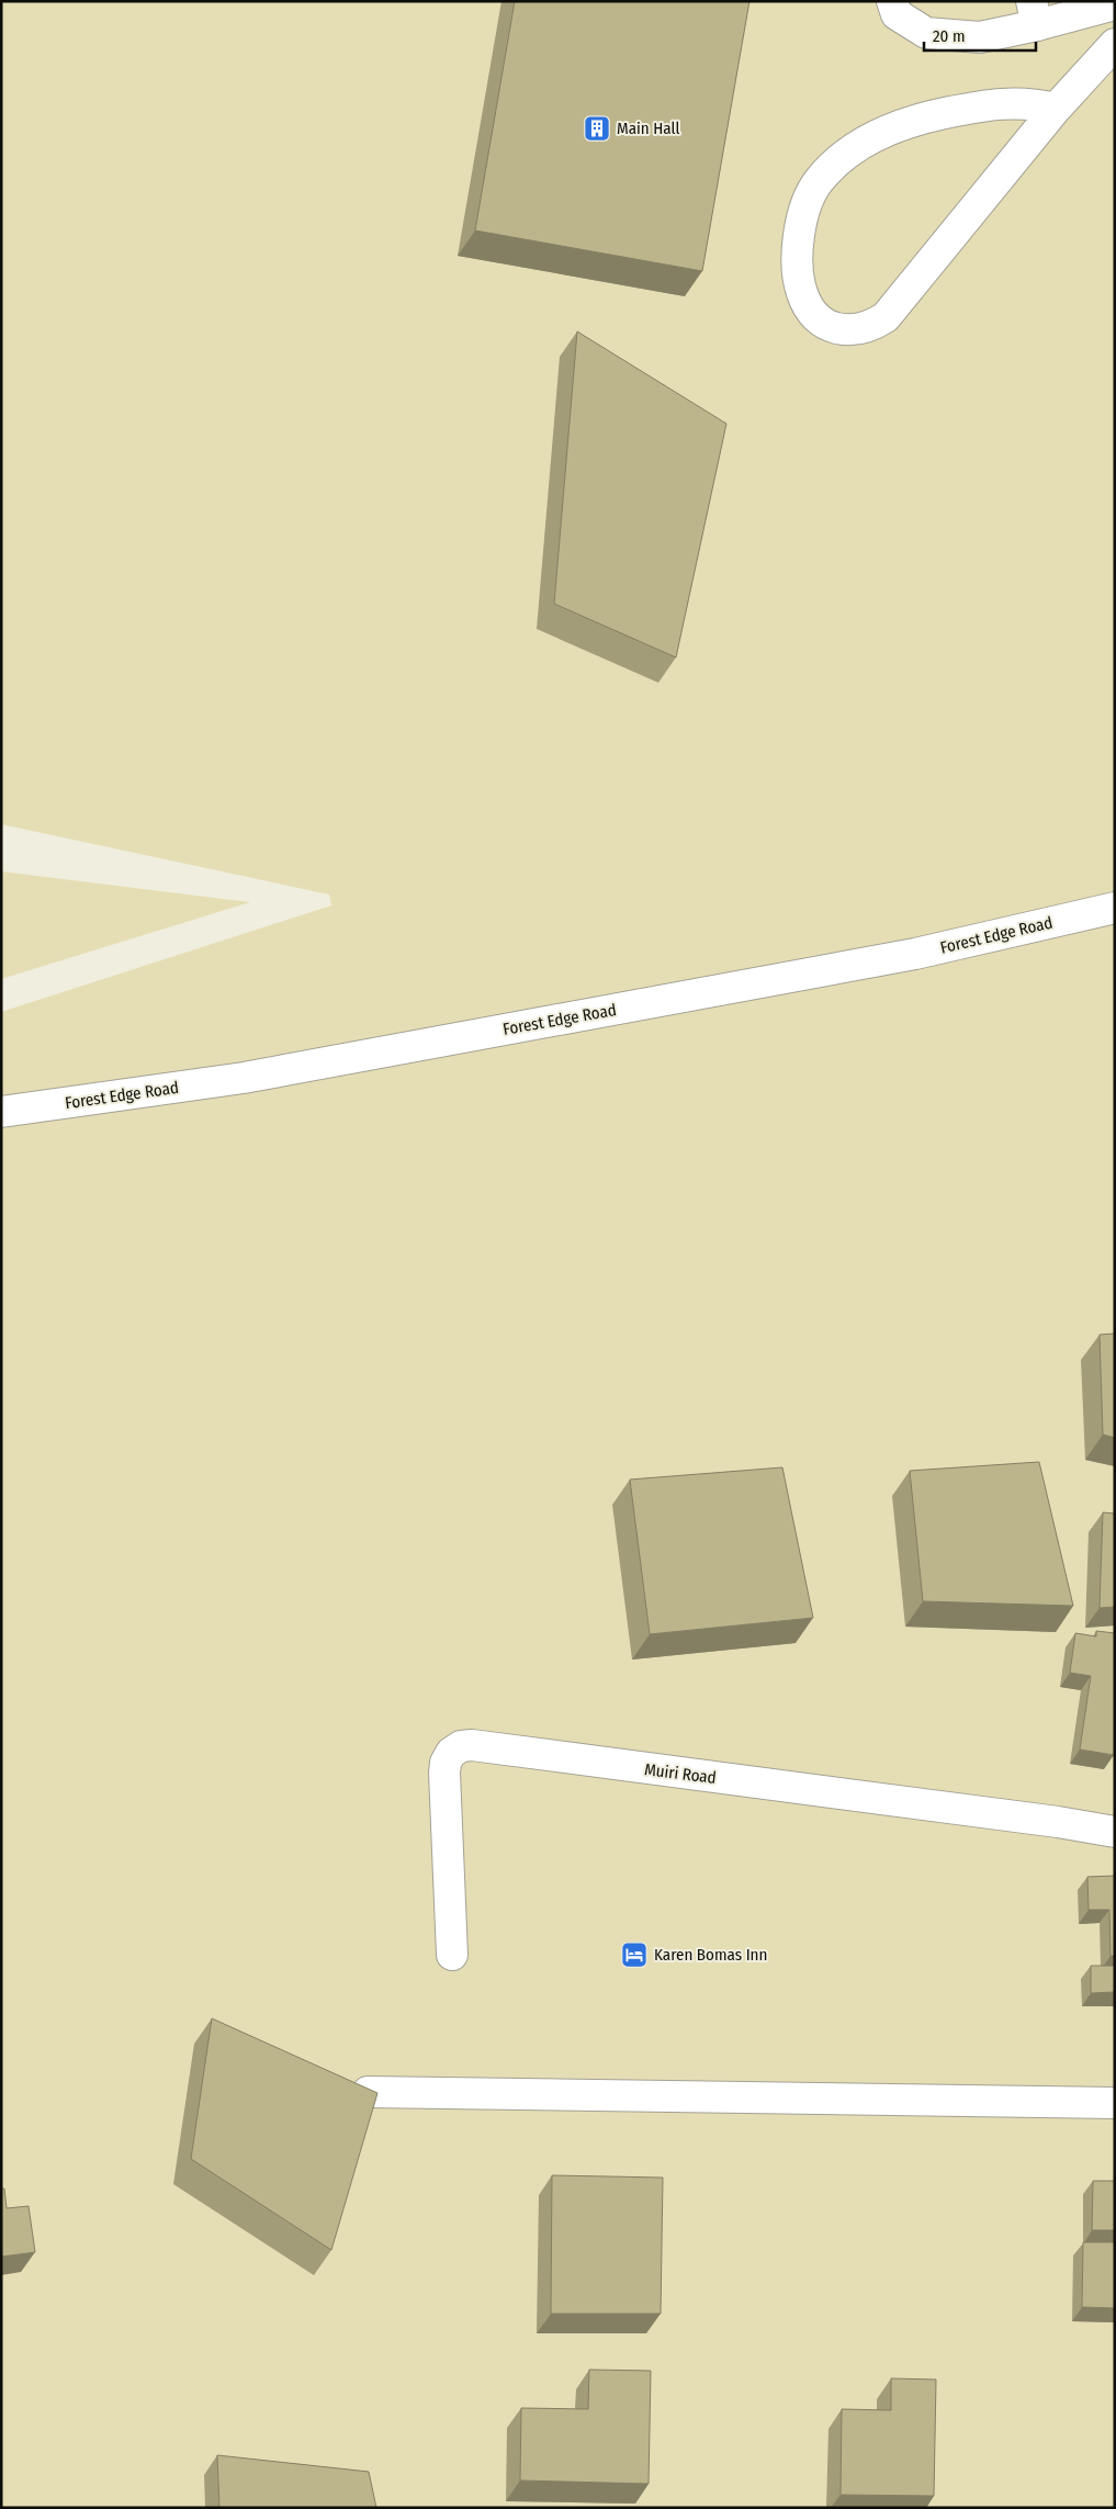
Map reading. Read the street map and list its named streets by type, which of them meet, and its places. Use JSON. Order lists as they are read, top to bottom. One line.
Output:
{"streets":{"street":["Forest Edge Road","Muiri Road"]},"places":{"building":["Main Hall"],"hotel":["Karen Bomas Inn"]},"scale_bar":"20 m"}
